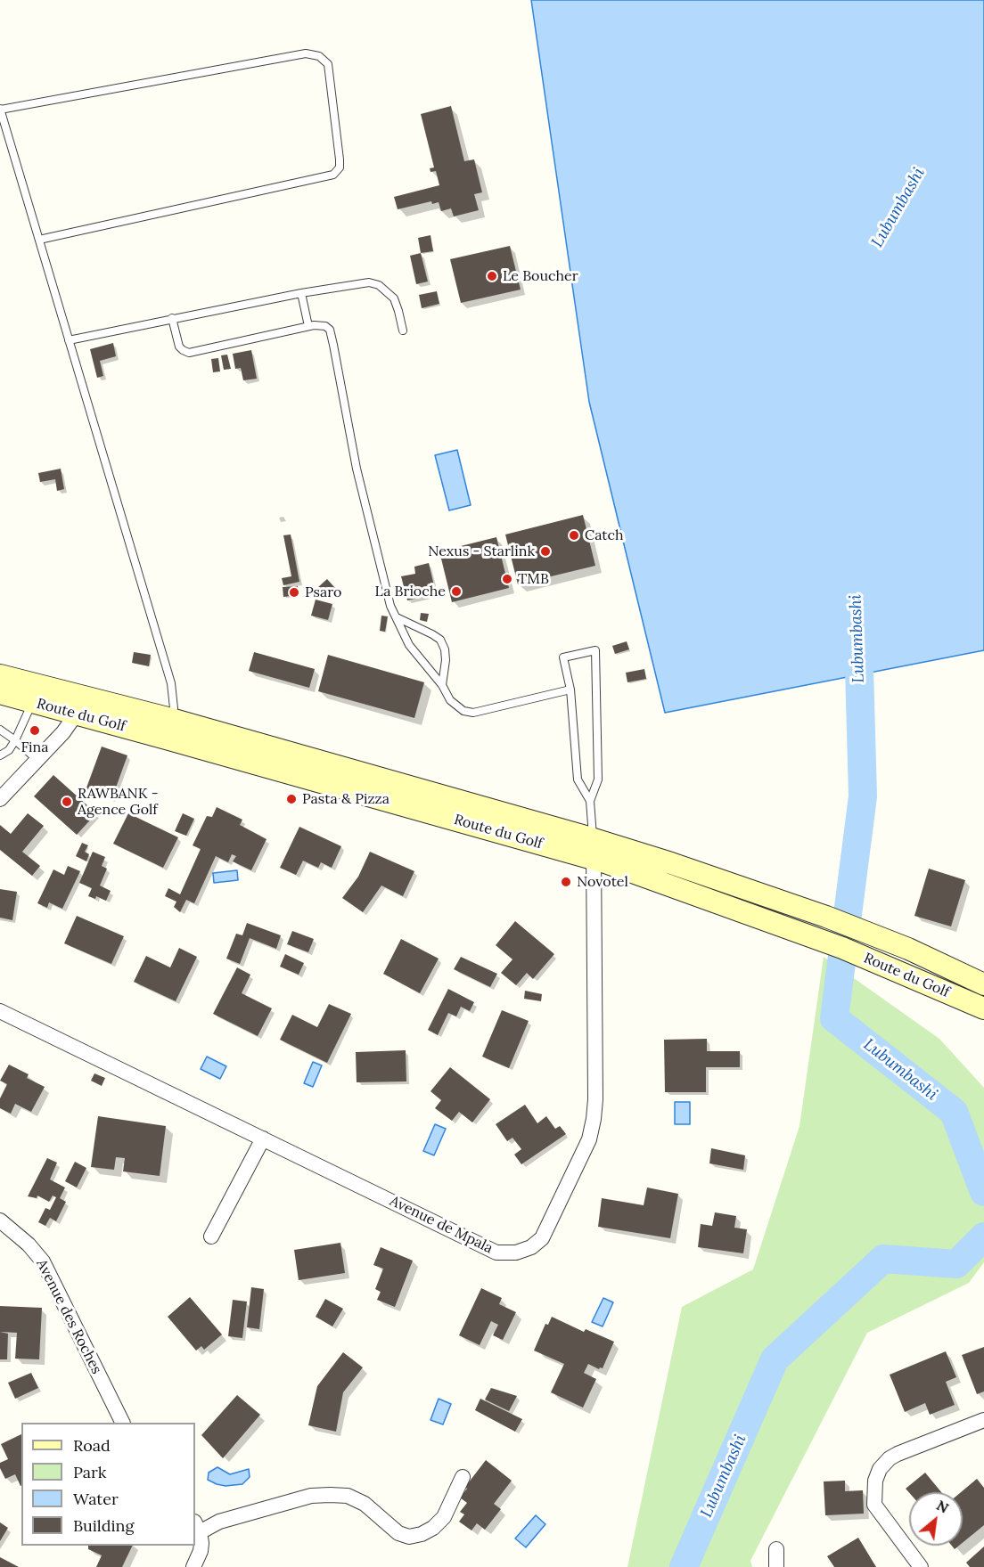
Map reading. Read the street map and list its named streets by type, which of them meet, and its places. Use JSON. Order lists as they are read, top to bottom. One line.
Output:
{"streets":{"main road":["Route du Golf"],"street":["Avenue de Mpala","Avenue des Roches"]},"crossings":[["Route du Golf","Avenue de Mpala"]],"water":["Lubumbashi"],"places":["Le Boucher","Catch","Nexus - Starlink","TMB","La Brioche","Psaro","Fina","Pasta & Pizza","RAWBANK - Agence Golf","Novotel"],"legend":["Road","Park","Water","Building"],"north":"top right"}
